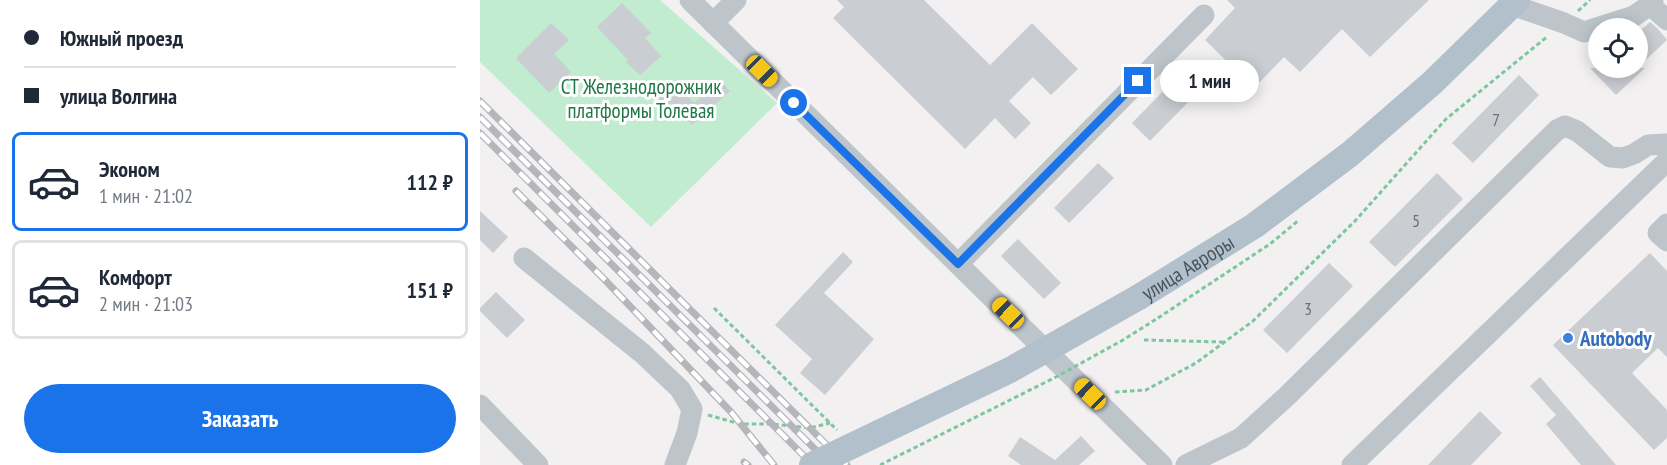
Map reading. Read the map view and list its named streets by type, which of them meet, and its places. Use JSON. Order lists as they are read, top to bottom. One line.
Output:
{"streets":{"main road":["улица Авроры"]},"parks":["СТ Железнодорожник платформы Толевая"],"places":["Autobody"],"house_numbers":["7","5","3"],"page":{"banner":["Южный проезд","улица Волгина"],"bubble":"1 мин","list":[{"name":"Эконом","note":"1 мин · 21:02","value":"112 ₽"},{"name":"Комфорт","note":"2 мин · 21:03","value":"151 ₽"}],"buttons":"Заказать"}}
